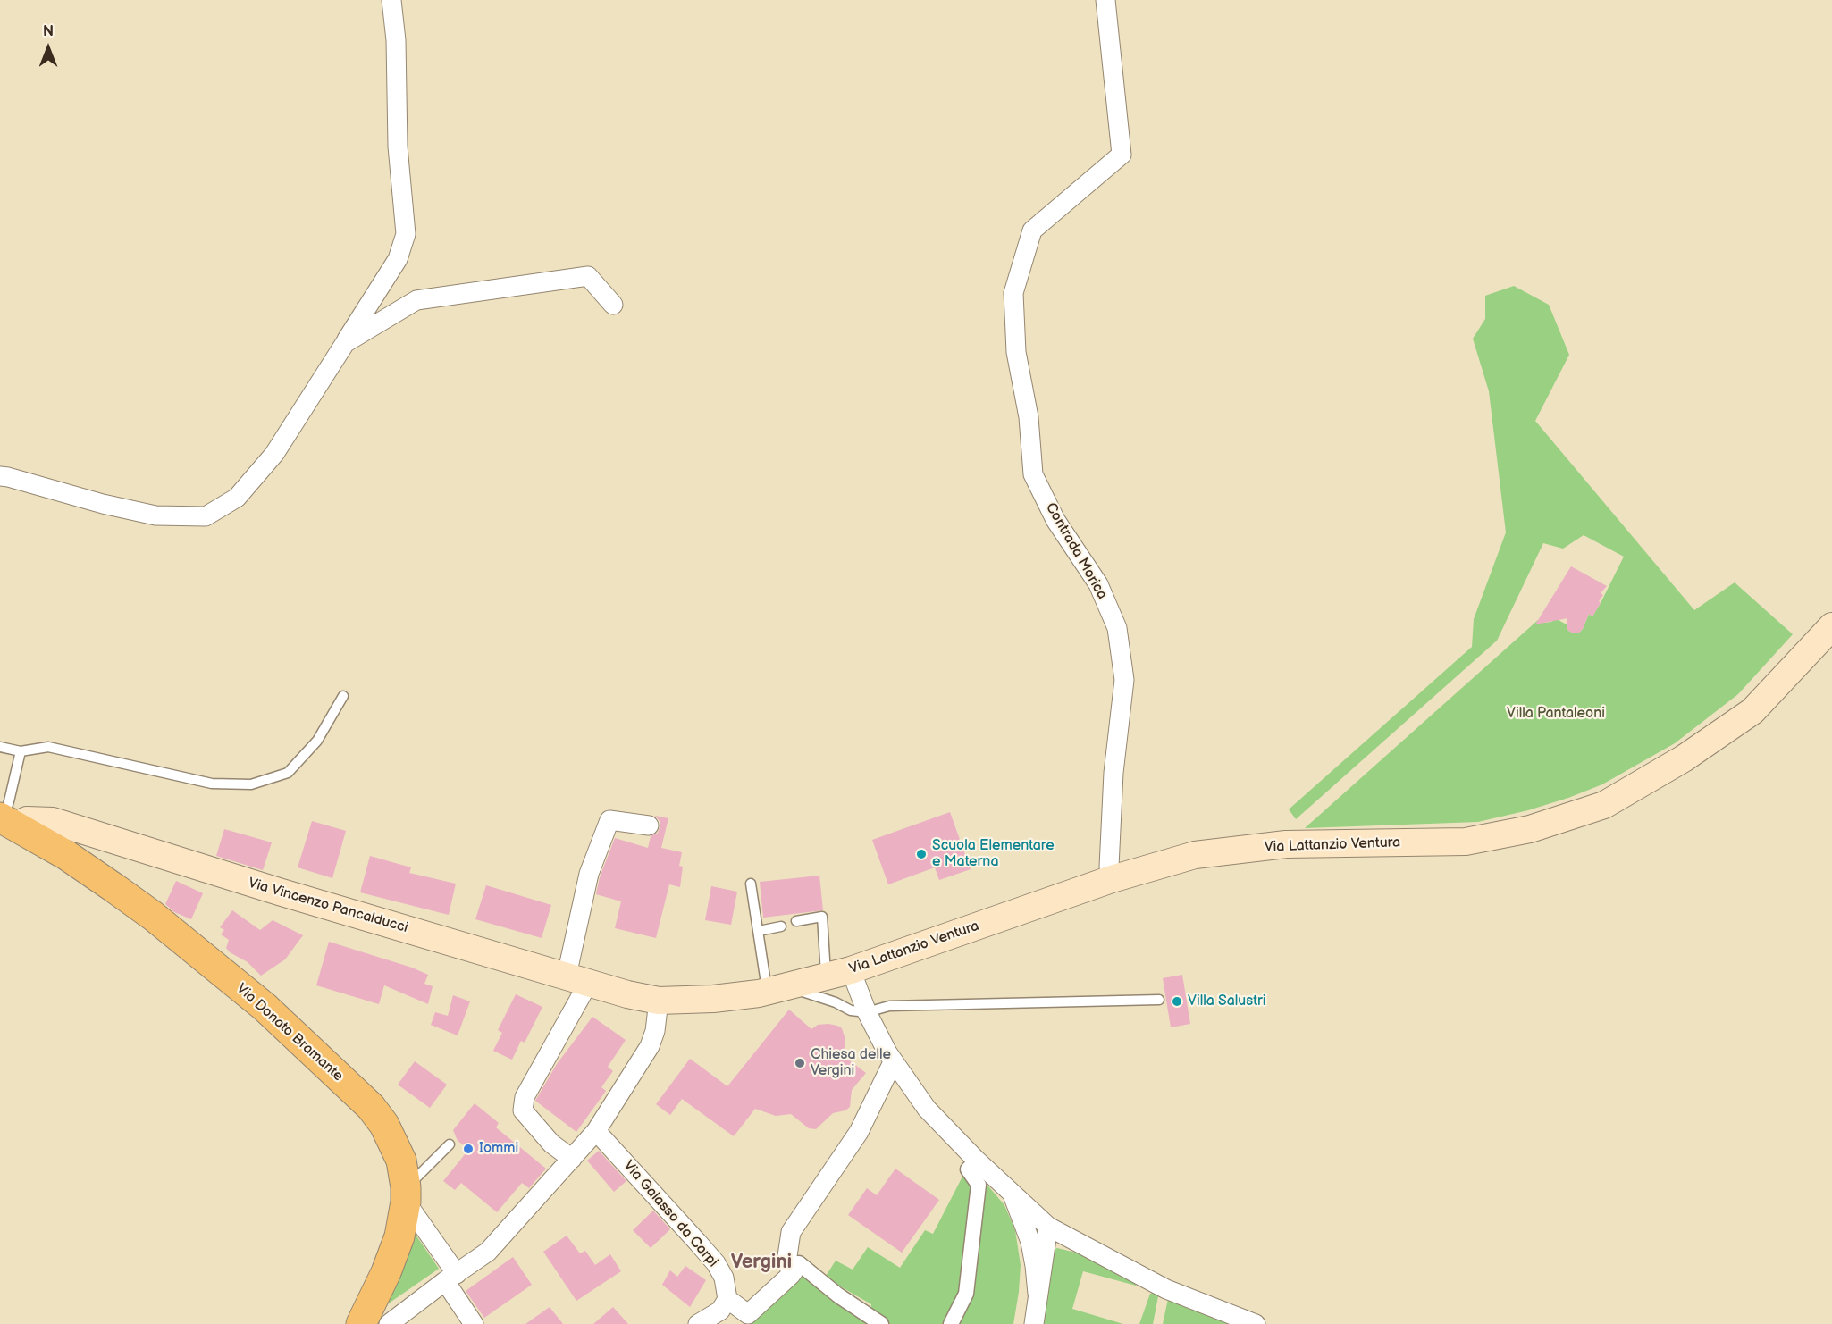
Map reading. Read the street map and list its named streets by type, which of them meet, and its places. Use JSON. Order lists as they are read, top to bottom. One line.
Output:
{"streets":{"main road":["Via Lattanzio Ventura","Via Vincenzo Pancalducci","Via Donato Bramante"],"street":["Contrada Morica","Via Galasso da Carpi"]},"crossings":[["Contrada Morica","Via Lattanzio Ventura"],["Via Lattanzio Ventura","Via Vincenzo Pancalducci"],["Via Vincenzo Pancalducci","Via Donato Bramante"]],"districts":["Vergini"],"parks":["Villa Pantaleoni"],"places":["Scuola Elementare e Materna","Villa Salustri","Chiesa delle Vergini","Iommi"],"north":"top"}
